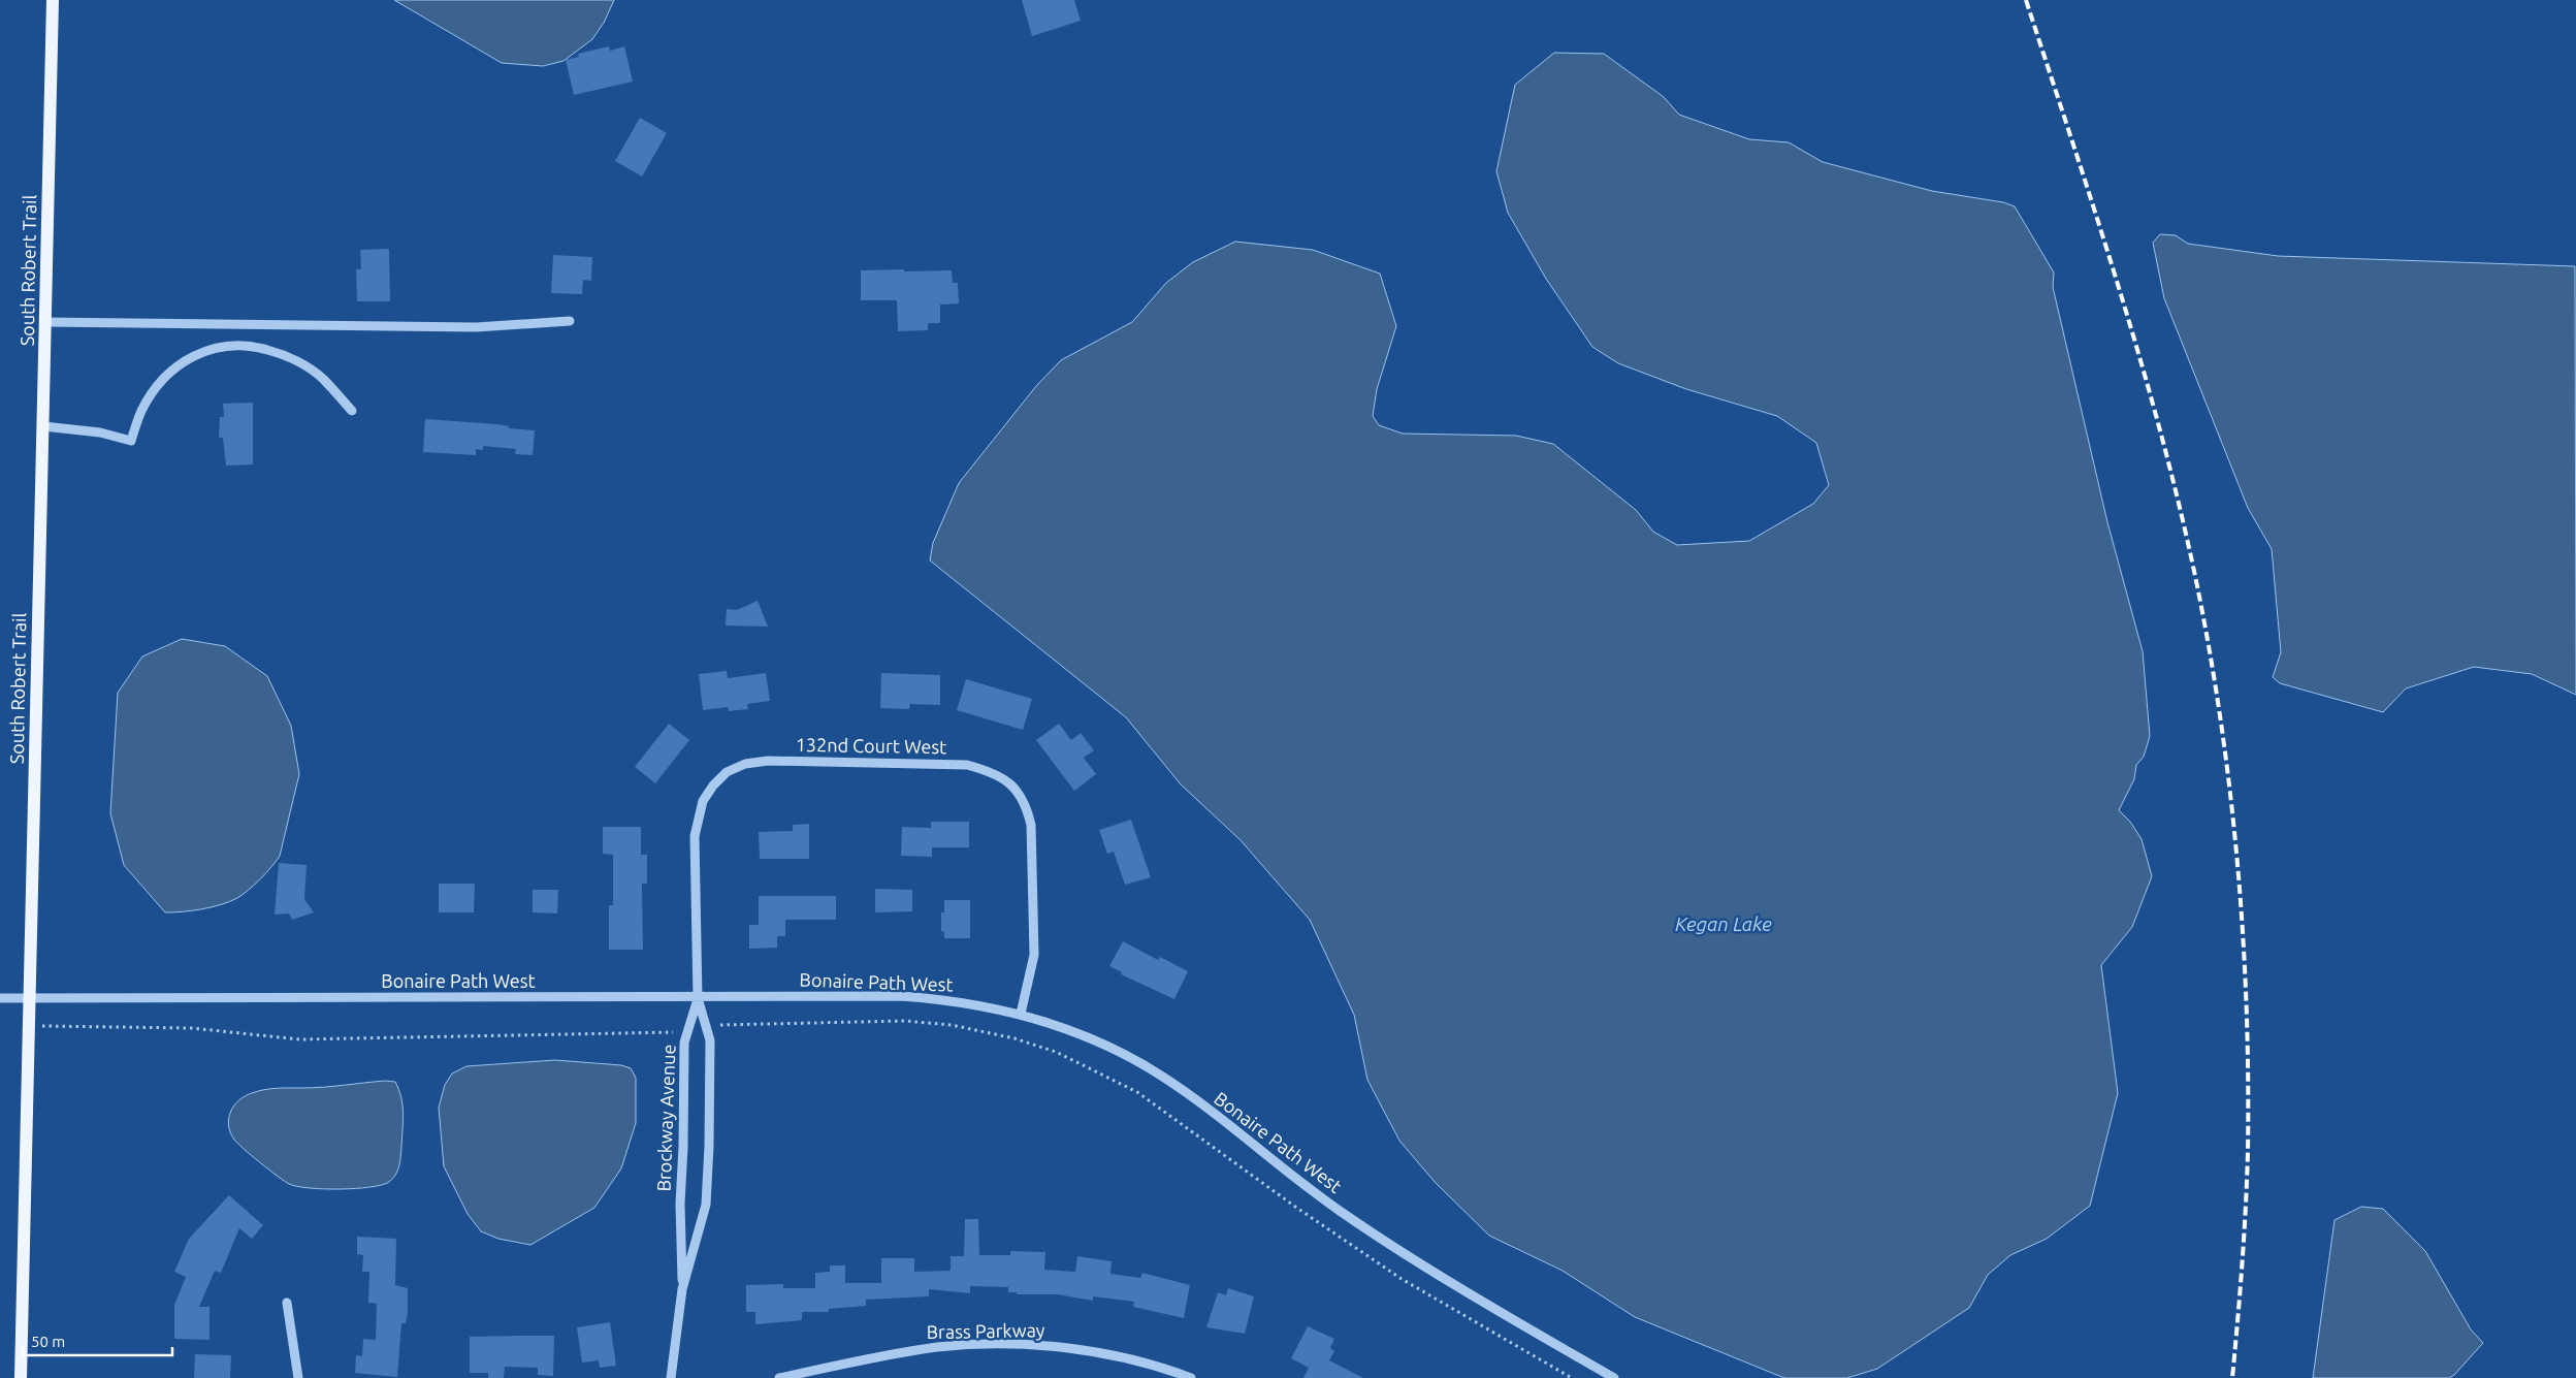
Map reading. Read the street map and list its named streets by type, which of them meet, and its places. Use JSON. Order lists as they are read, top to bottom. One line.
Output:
{"streets":{"main road":["South Robert Trail"],"street":["132nd Court West","Bonaire Path West","Brockway Avenue","Brass Parkway"]},"crossings":[["South Robert Trail","Bonaire Path West"],["132nd Court West","Bonaire Path West"],["132nd Court West","Brockway Avenue"],["Bonaire Path West","Brockway Avenue"]],"water":["Kegan Lake"],"scale_bar":"50 m"}
